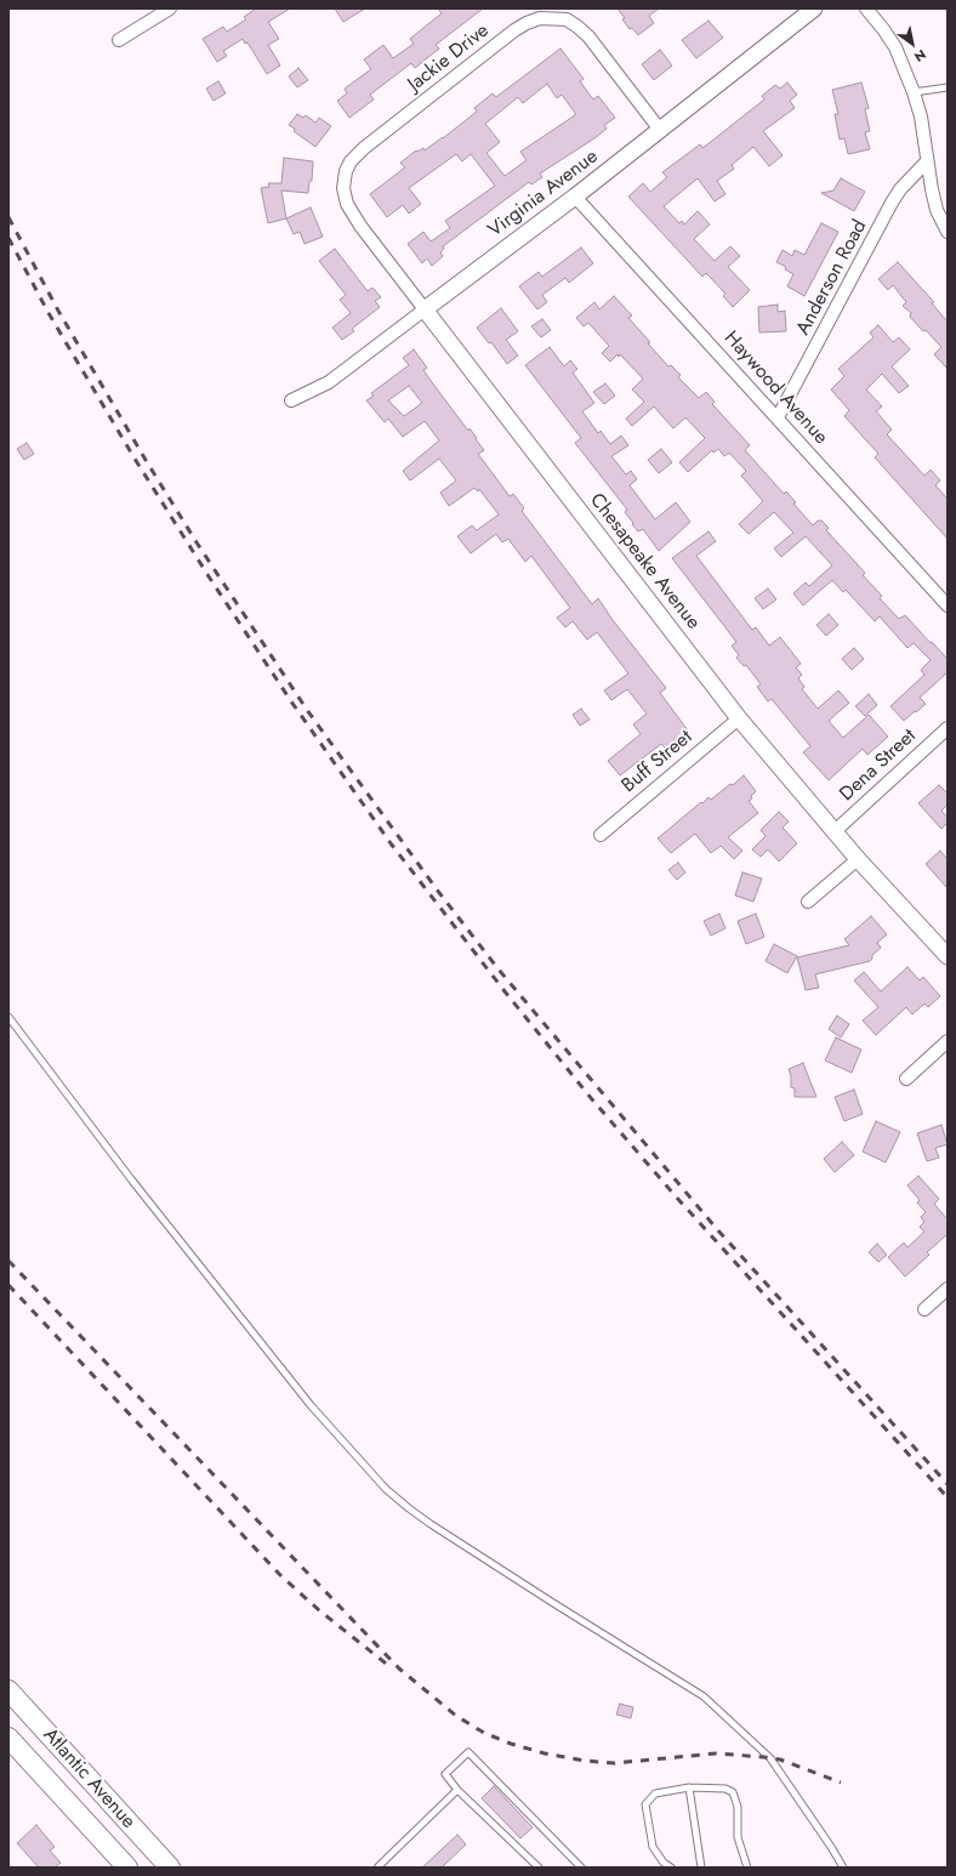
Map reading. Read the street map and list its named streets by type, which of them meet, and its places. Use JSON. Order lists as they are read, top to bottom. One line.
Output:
{"streets":{"main road":["Atlantic Avenue"],"street":["Jackie Drive","Virginia Avenue","Anderson Road","Haywood Avenue","Chesapeake Avenue","Buff Street","Dena Street"]},"crossings":[["Jackie Drive","Virginia Avenue"],["Jackie Drive","Chesapeake Avenue"],["Virginia Avenue","Haywood Avenue"],["Virginia Avenue","Chesapeake Avenue"],["Anderson Road","Haywood Avenue"],["Chesapeake Avenue","Buff Street"],["Chesapeake Avenue","Dena Street"]],"north":"bottom right"}
